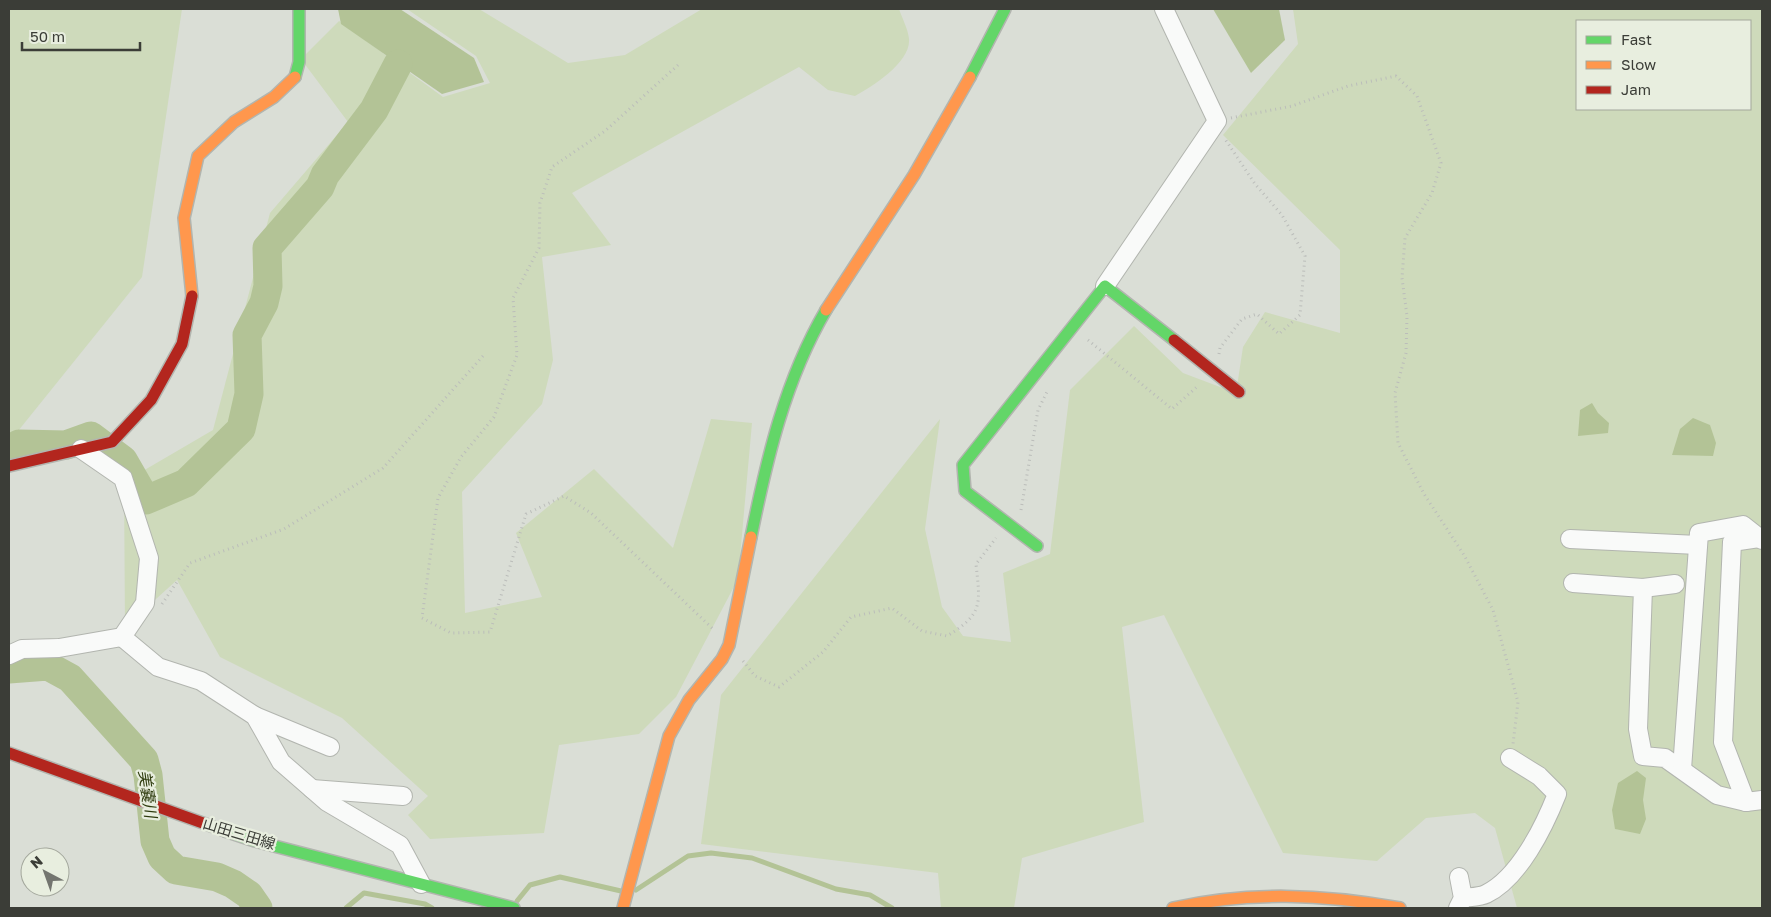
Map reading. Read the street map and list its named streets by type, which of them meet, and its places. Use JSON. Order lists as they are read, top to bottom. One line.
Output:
{"streets":{"street":["山田三田線"]},"water":["美嚢川"],"legend":["Fast","Slow","Jam"],"scale_bar":"50 m","north":"top left"}
